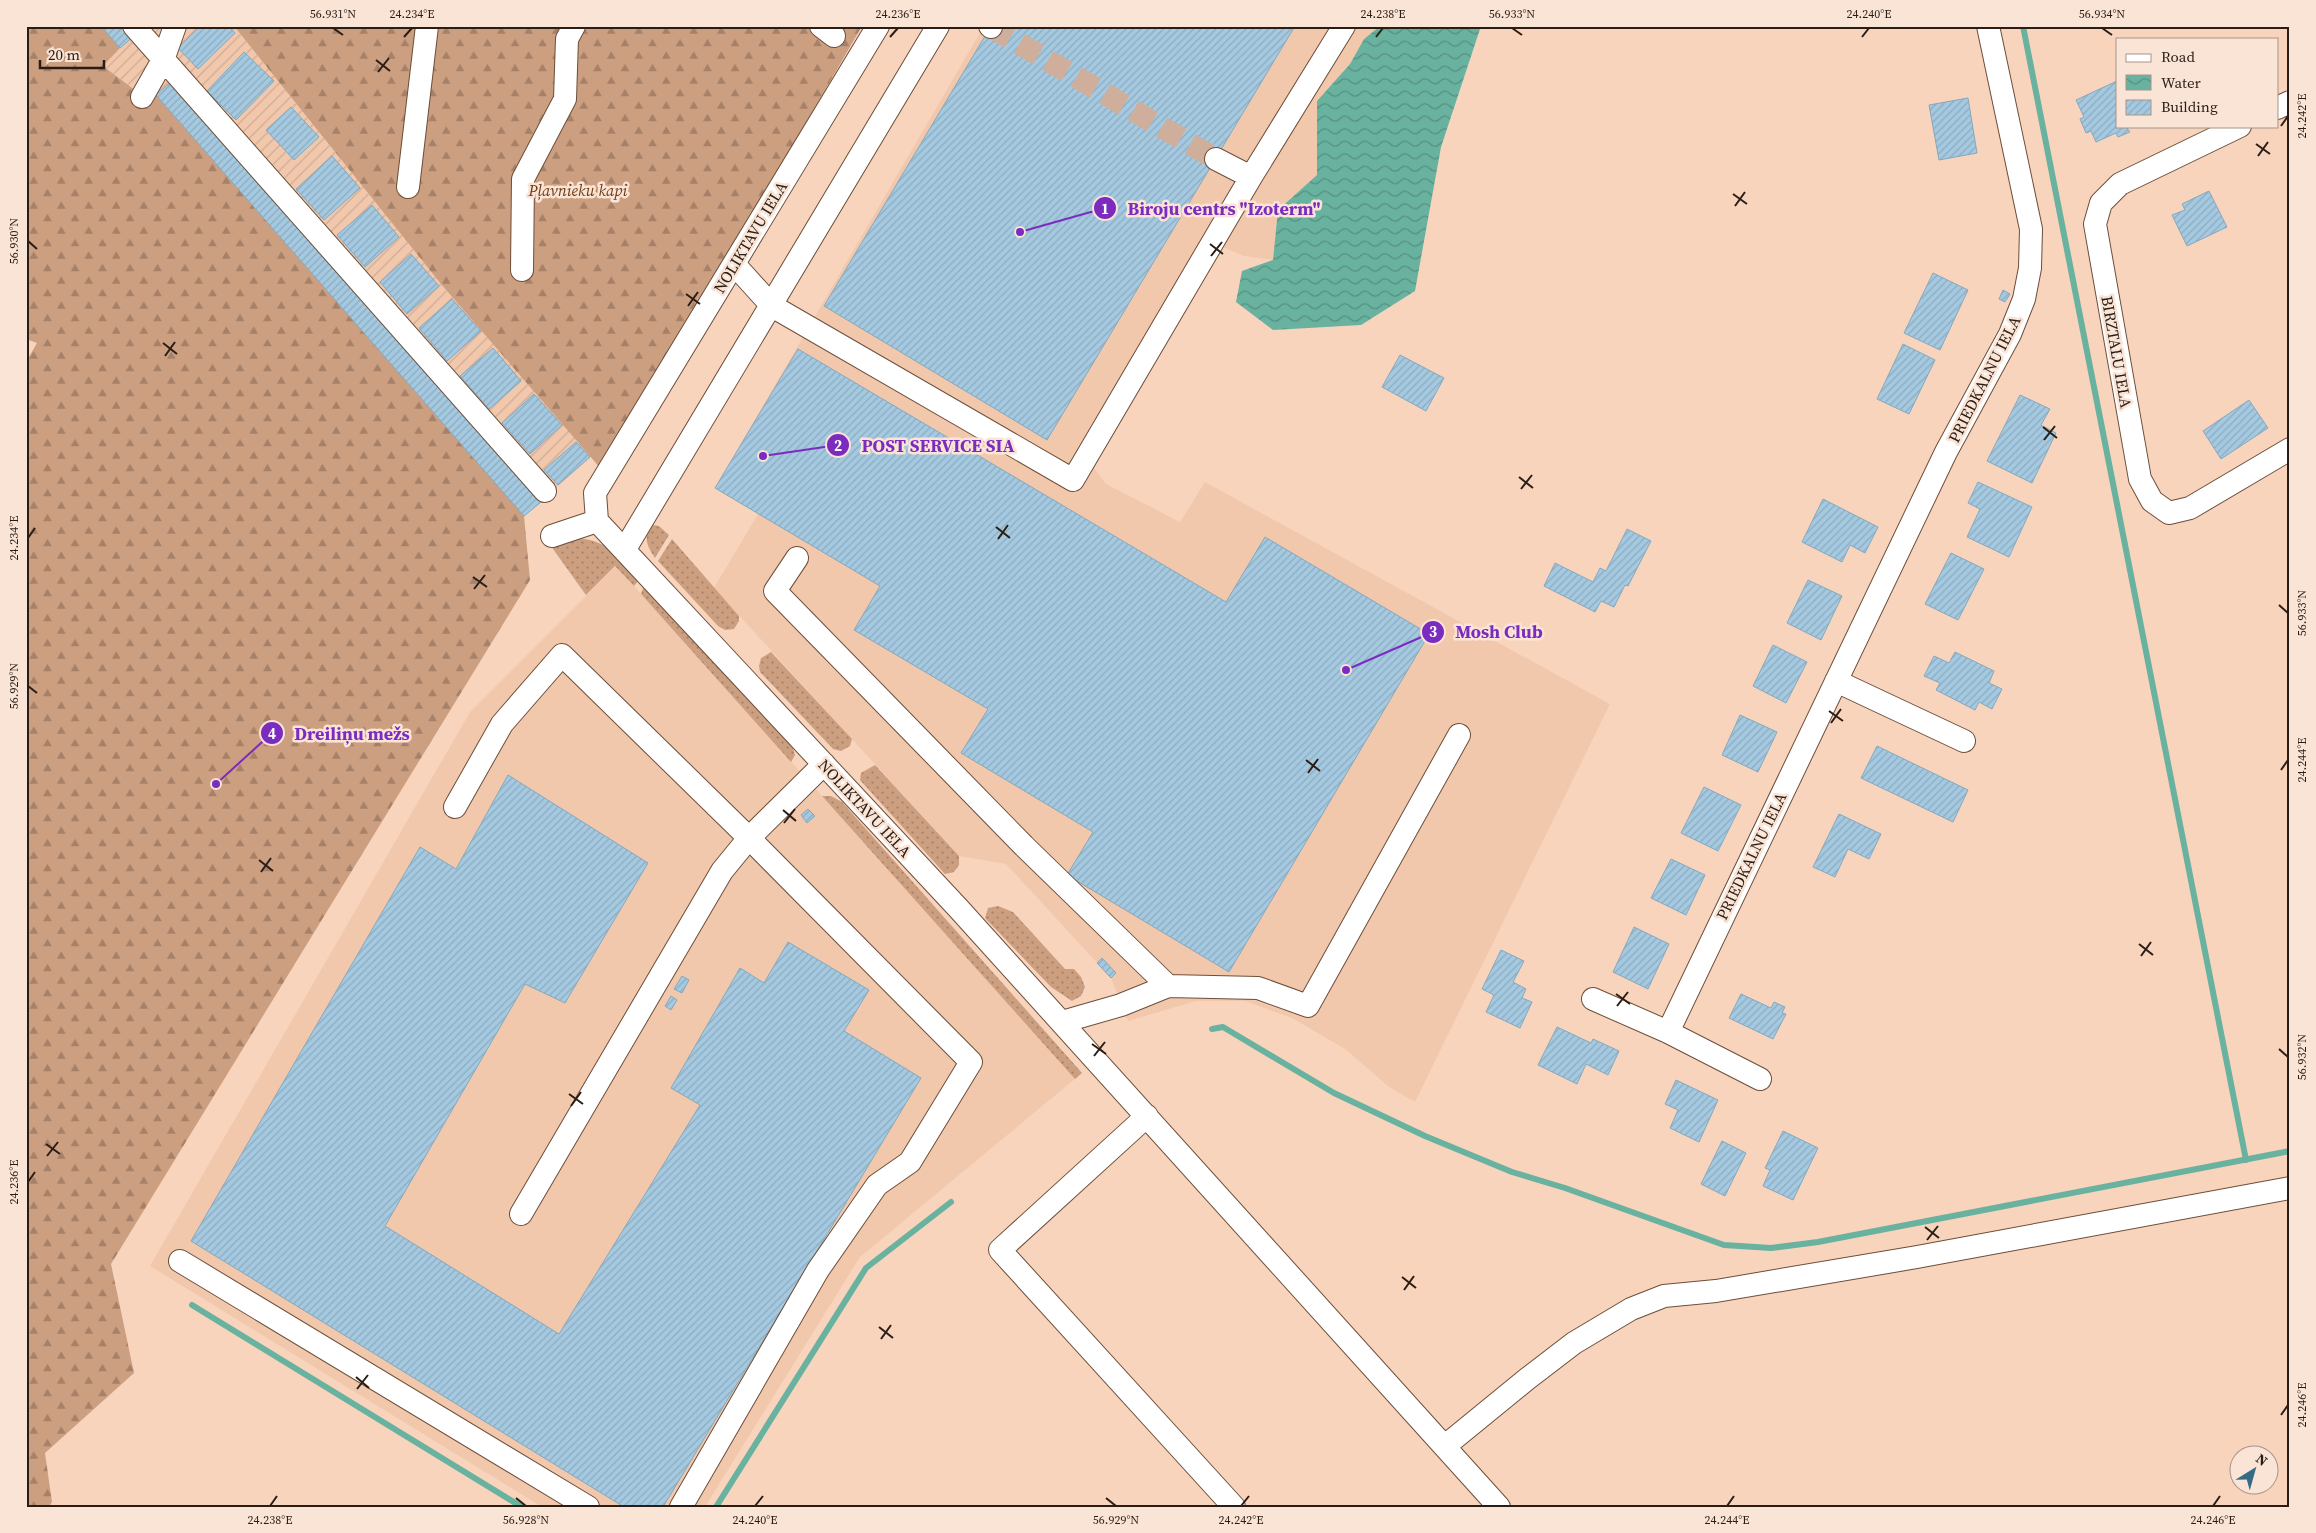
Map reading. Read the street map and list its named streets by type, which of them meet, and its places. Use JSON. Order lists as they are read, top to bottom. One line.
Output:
{"streets":{"street":["NOLIKTAVU IELA","BIRZTALU IELA","PRIEDKALNU IELA"]},"parks":["Pļavnieku kapi"],"places":["Biroju centrs \"Izoterm\"","POST SERVICE SIA","Mosh Club","Dreiliņu mežs"],"legend":["Road","Water","Building"],"scale_bar":"20 m","north":"top right","coordinates":["56.931°N","24.234°E","24.236°E","24.238°E","56.933°N","24.240°E","56.934°N","24.242°E","56.930°N","56.929°N","24.244°E","56.932°N","24.246°E","56.928°N"]}
